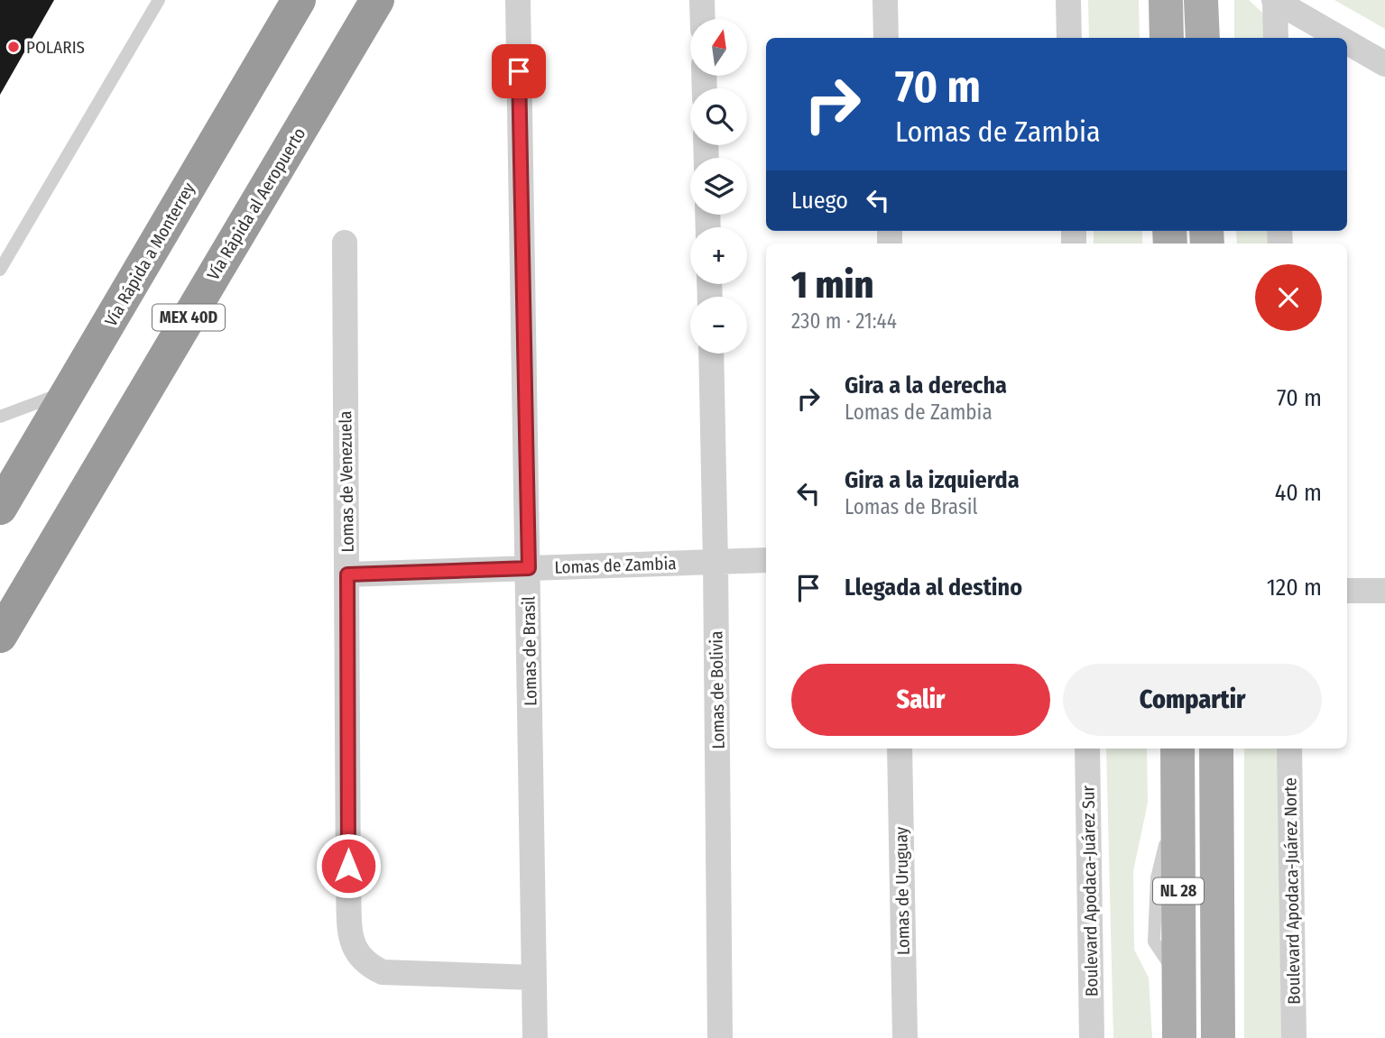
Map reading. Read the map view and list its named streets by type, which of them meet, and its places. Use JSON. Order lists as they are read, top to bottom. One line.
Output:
{"streets":{"highway":["Vía Rápida al Aeropuerto","Vía Rápida a Monterrey","MEX 40D"],"main road":["NL 28"],"street":["Lomas de Venezuela","Lomas de Zambia","Lomas de Brasil","Lomas de Bolivia","Lomas de Uruguay","Boulevard Apodaca-Juárez Sur","Boulevard Apodaca-Juárez Norte"]},"crossings":[["Lomas de Venezuela","Lomas de Zambia"],["Lomas de Venezuela","Lomas de Brasil"],["Lomas de Zambia","Lomas de Brasil"],["Lomas de Zambia","Lomas de Bolivia"]],"places":["POLARIS"],"north":"top","page":{"map_buttons":["+","−"],"turn":["70 m","Lomas de Zambia"],"then":"Luego","heading":["1 min","230 m · 21:44"],"list":[{"name":"Gira a la derecha","note":"Lomas de Zambia","value":"70 m"},{"name":"Gira a la izquierda","note":"Lomas de Brasil","value":"40 m"},{"name":"Llegada al destino","value":"120 m"}],"buttons":["Salir","Compartir"]}}
